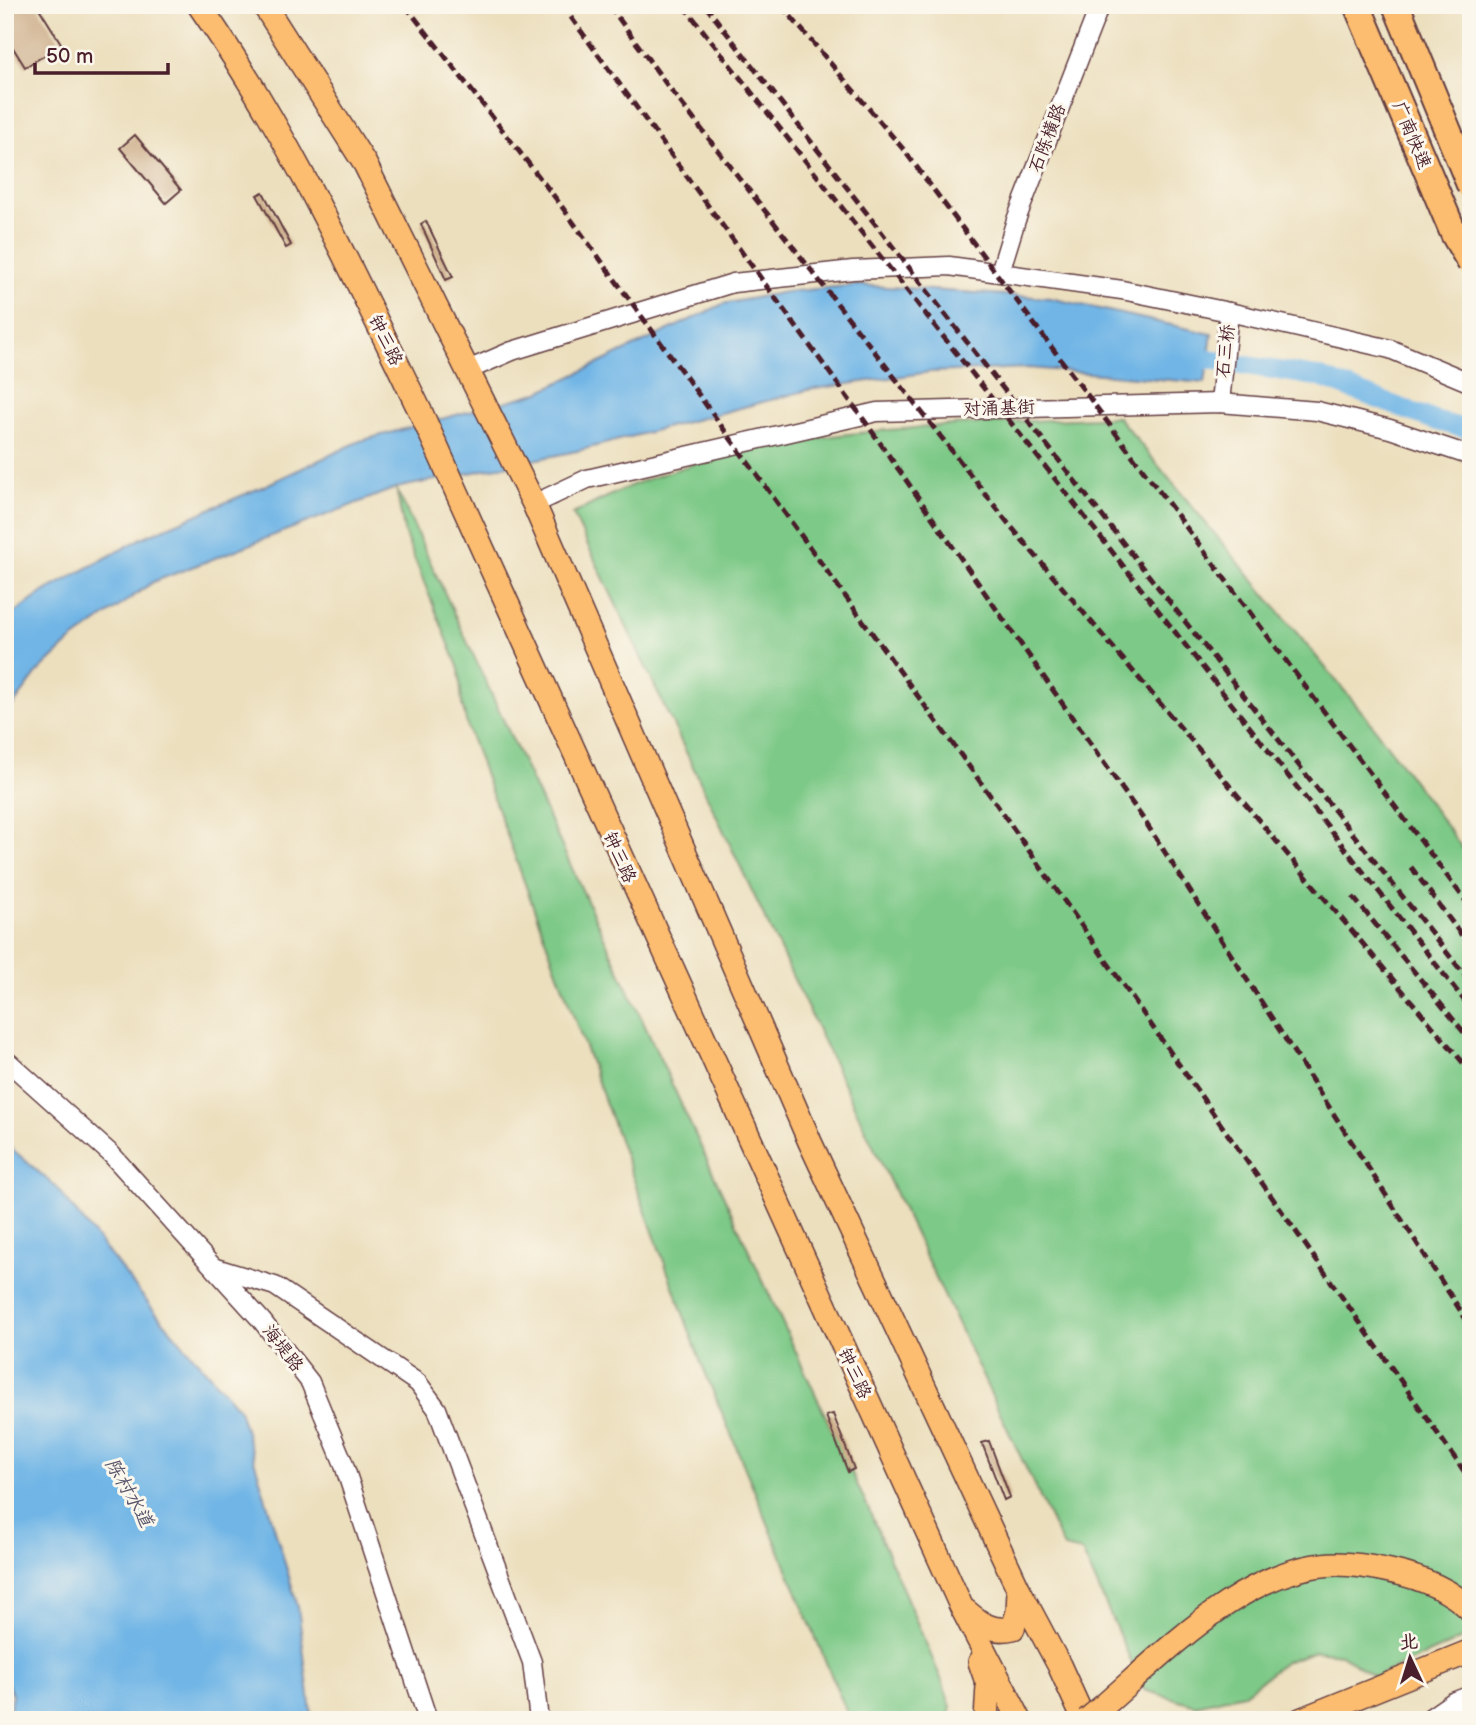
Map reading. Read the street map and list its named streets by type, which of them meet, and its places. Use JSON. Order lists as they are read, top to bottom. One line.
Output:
{"streets":{"highway":["广南快速"],"main road":["钟三路"],"street":["石陈横路","石三桥","对涌基街","海堤路"]},"crossings":[["石三桥","对涌基街"]],"water":["陈村水道"],"scale_bar":"50 m","north":"top"}
